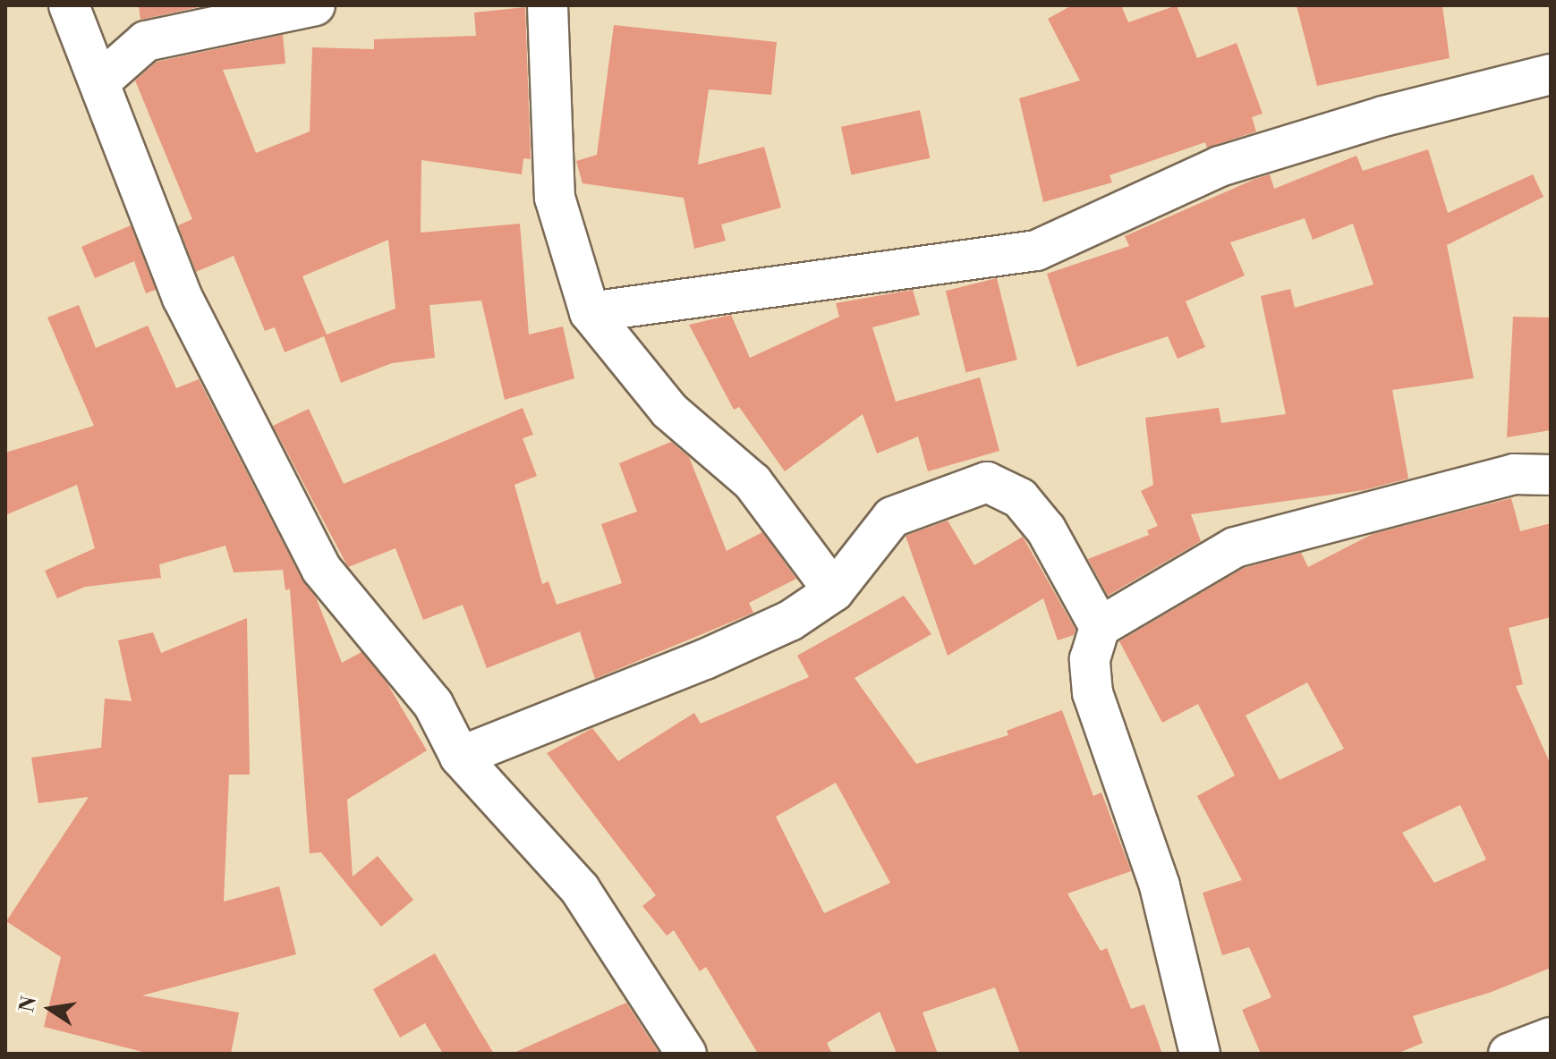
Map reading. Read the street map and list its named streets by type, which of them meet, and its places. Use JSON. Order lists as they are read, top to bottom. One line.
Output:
{"north":"left"}
